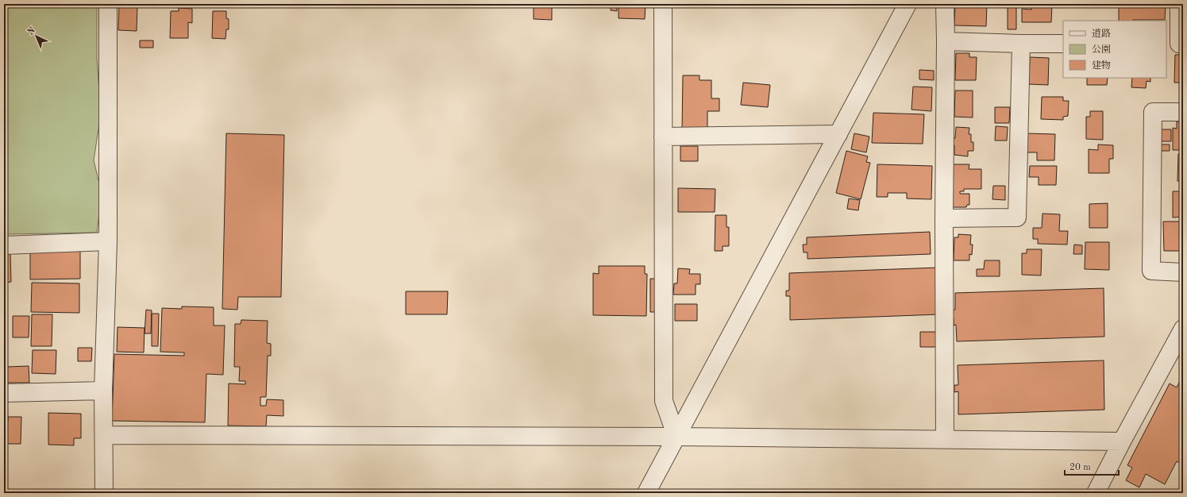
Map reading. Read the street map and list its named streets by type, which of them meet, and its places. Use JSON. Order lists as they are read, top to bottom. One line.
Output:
{"legend":["道路","公園","建物"],"scale_bar":"20 m","north":"top left"}
